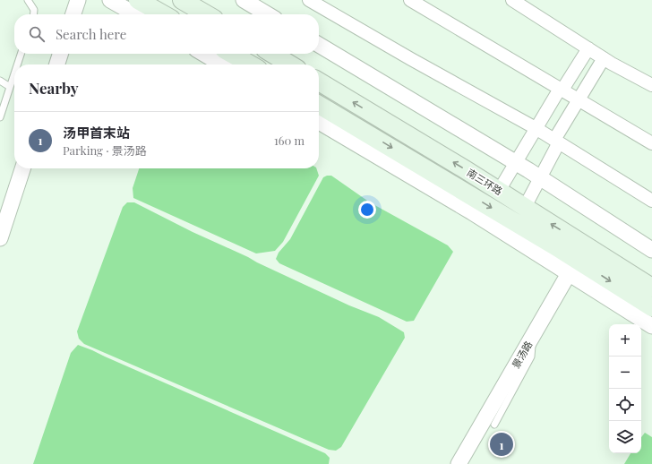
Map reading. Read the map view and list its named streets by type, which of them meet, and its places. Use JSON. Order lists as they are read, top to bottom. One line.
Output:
{"streets":{"main road":["南三环路"],"street":["景汤路"]},"crossings":[["南三环路","景汤路"]],"page":{"search":"Search here","heading":"Nearby","list":[{"mark":"1","name":"汤甲首末站","note":"Parking · 景汤路","value":"160 m"}],"map_buttons":["+","−"],"pins":"1"}}
